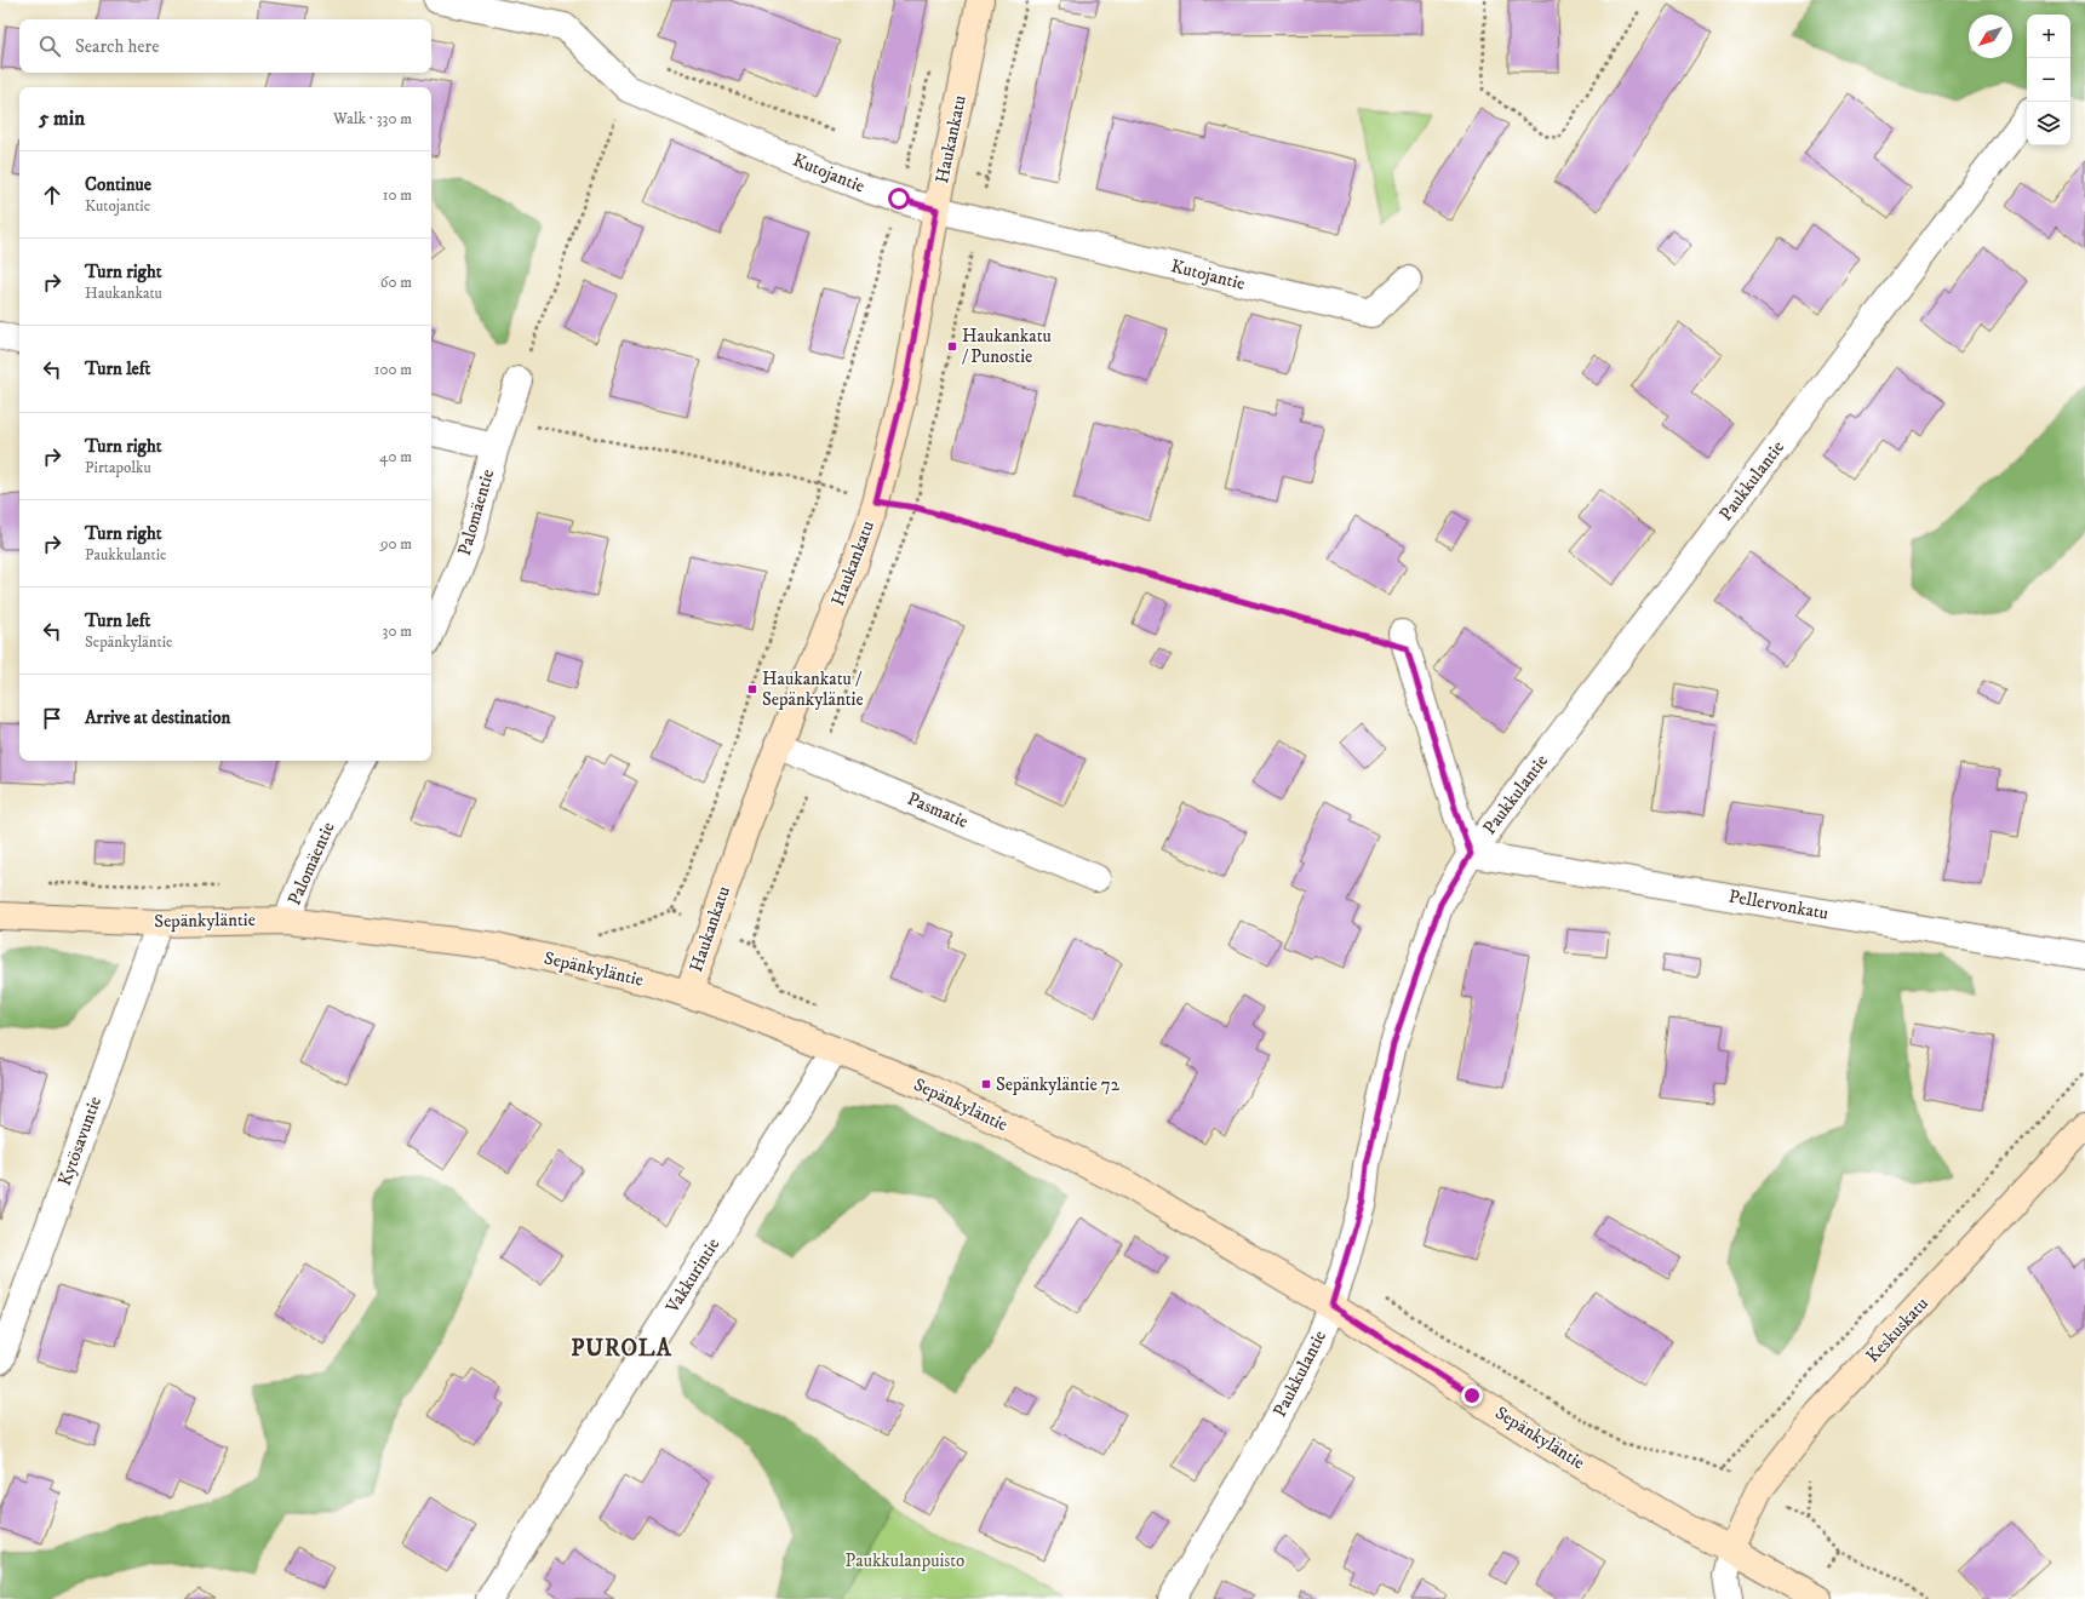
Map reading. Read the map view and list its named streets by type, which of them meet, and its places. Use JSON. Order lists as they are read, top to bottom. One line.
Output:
{"streets":{"main road":["Haukankatu","Sepänkyläntie","Keskuskatu"],"street":["Kutojantie","Paukkulantie","Palomäentie","Pasmatie","Pellervonkatu","Kytösavuntie","Vakkurintie"]},"crossings":[["Haukankatu","Kutojantie"],["Haukankatu","Pasmatie"],["Haukankatu","Sepänkyläntie"],["Paukkulantie","Pellervonkatu"],["Paukkulantie","Sepänkyläntie"],["Palomäentie","Sepänkyläntie"],["Sepänkyläntie","Kytösavuntie"],["Sepänkyläntie","Vakkurintie"],["Sepänkyläntie","Keskuskatu"]],"districts":["PUROLA"],"parks":["Paukkulanpuisto"],"places":{"transit":["Haukankatu / Punostie","Haukankatu / Sepänkyläntie","Sepänkyläntie 72"]},"north":"bottom left","page":{"map_buttons":["+","−"],"search":"Search here","heading":["5 min","Walk · 330 m"],"list":[["Continue","Kutojantie","10 m"],["Turn right","Haukankatu","60 m"],["Turn left","100 m"],["Turn right","Pirtapolku","40 m"],["Turn right","Paukkulantie","90 m"],["Turn left","Sepänkyläntie","30 m"],"Arrive at destination"]}}
